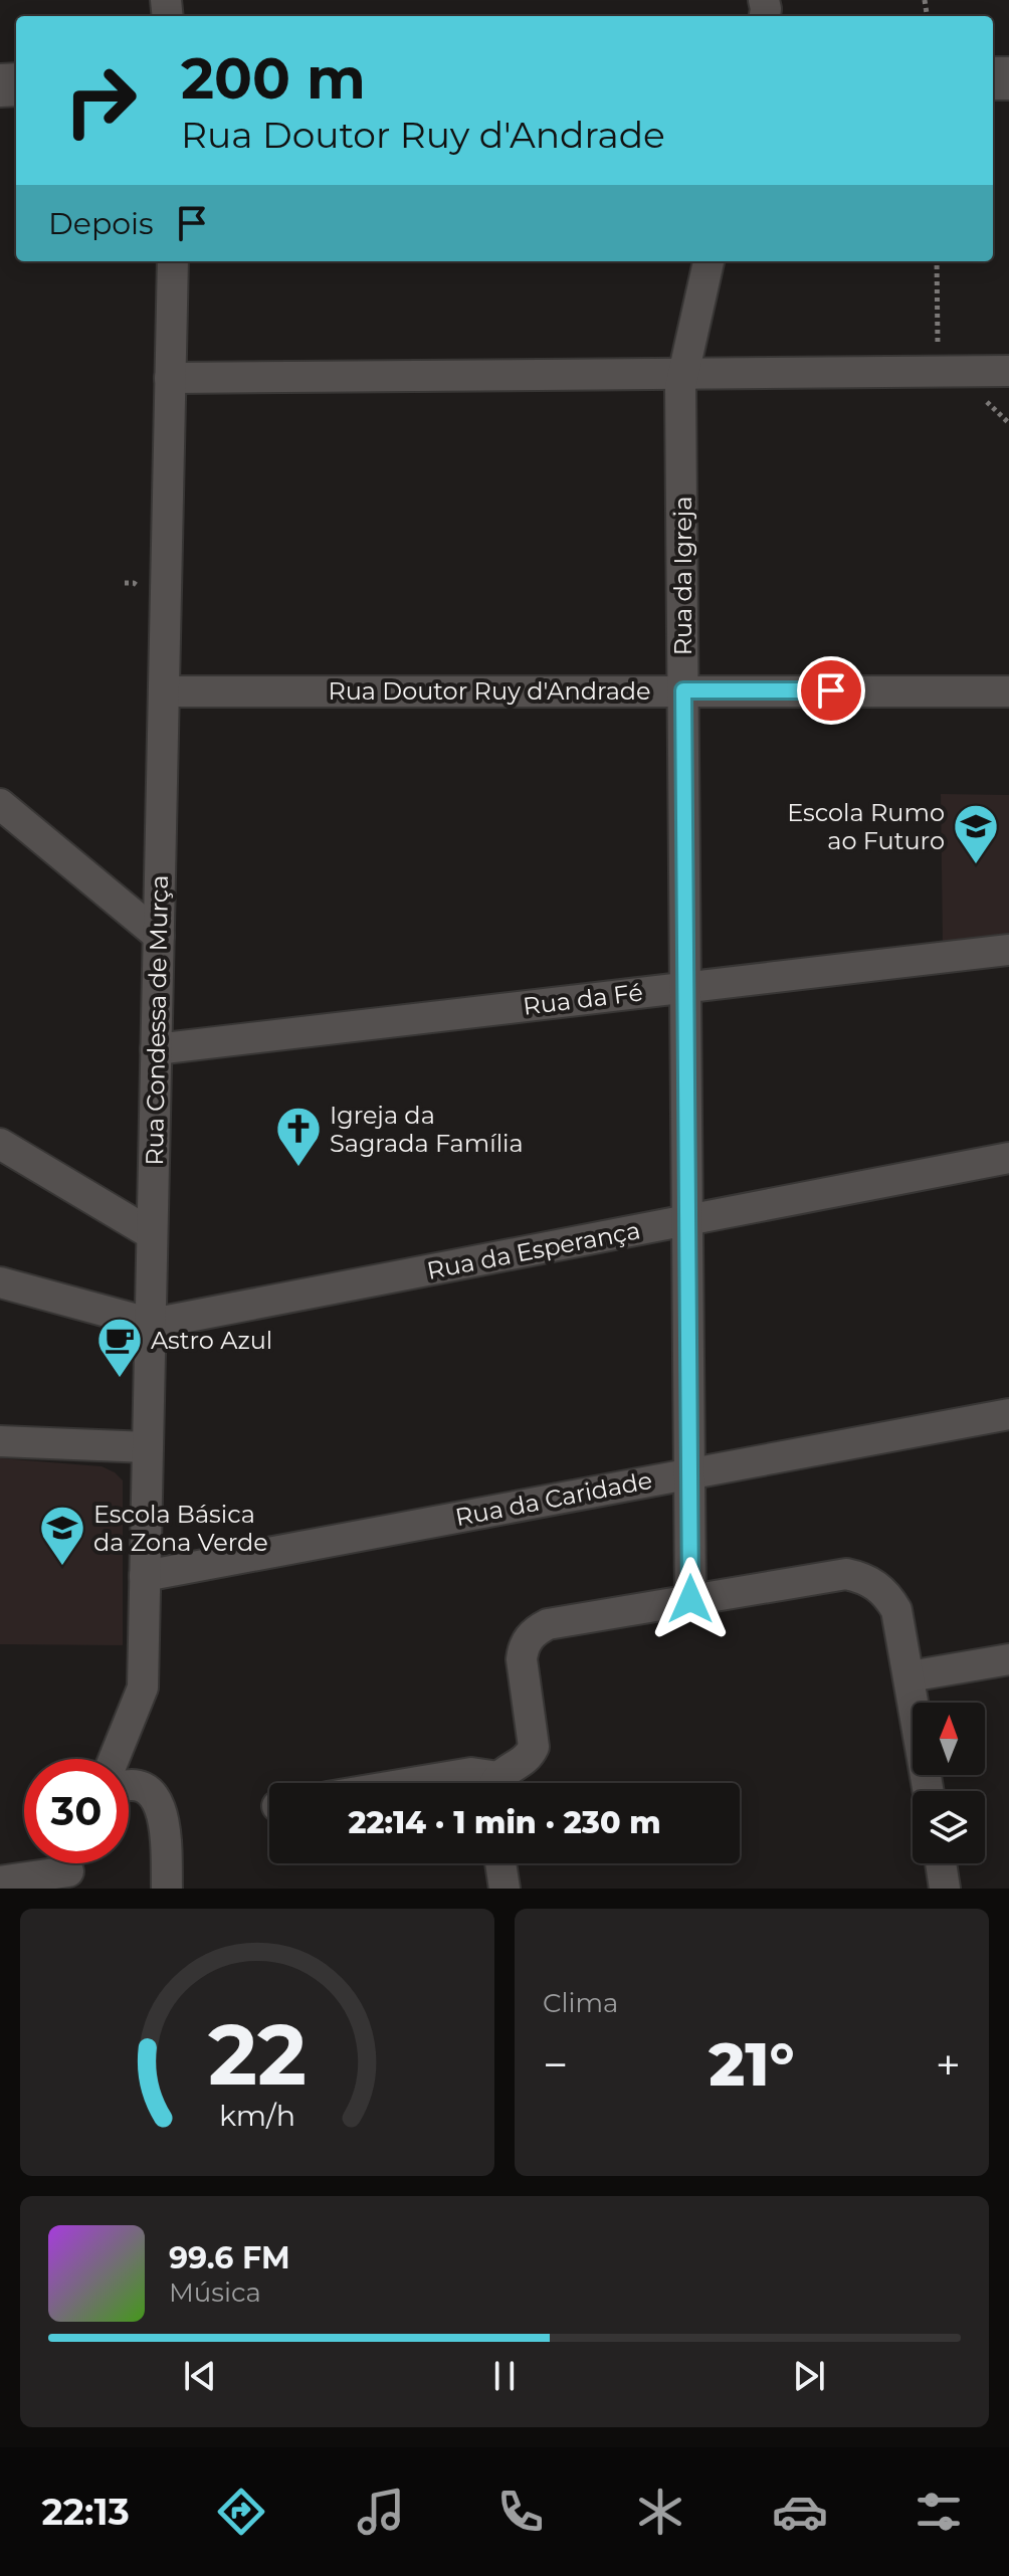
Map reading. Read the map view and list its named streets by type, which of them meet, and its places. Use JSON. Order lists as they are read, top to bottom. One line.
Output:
{"streets":{"street":["Rua da Igreja","Rua Doutor Ruy d'Andrade","Rua da Fé","Rua Condessa de Murça","Rua da Esperança","Rua da Caridade"]},"crossings":[["Rua da Igreja","Rua Doutor Ruy d'Andrade"],["Rua da Igreja","Rua da Fé"],["Rua da Igreja","Rua da Esperança"],["Rua da Igreja","Rua da Caridade"],["Rua Doutor Ruy d'Andrade","Rua Condessa de Murça"],["Rua da Fé","Rua Condessa de Murça"],["Rua Condessa de Murça","Rua da Esperança"],["Rua Condessa de Murça","Rua da Caridade"]],"places":{"school or university":["Escola Rumo ao Futuro","Escola Básica da Zona Verde"],"church":["Igreja da Sagrada Família"],"cafe":["Astro Azul"]},"north":"top","page":{"turn":["200 m","Rua Doutor Ruy d'Andrade"],"then":"Depois","limit":"30","trip":"22:14 · 1 min · 230 m","tile":"Clima","heat":["−","21°","+"],"song":["99.6 FM","Música"],"tabs":"22:13","gauge":["22","km/h"]}}
